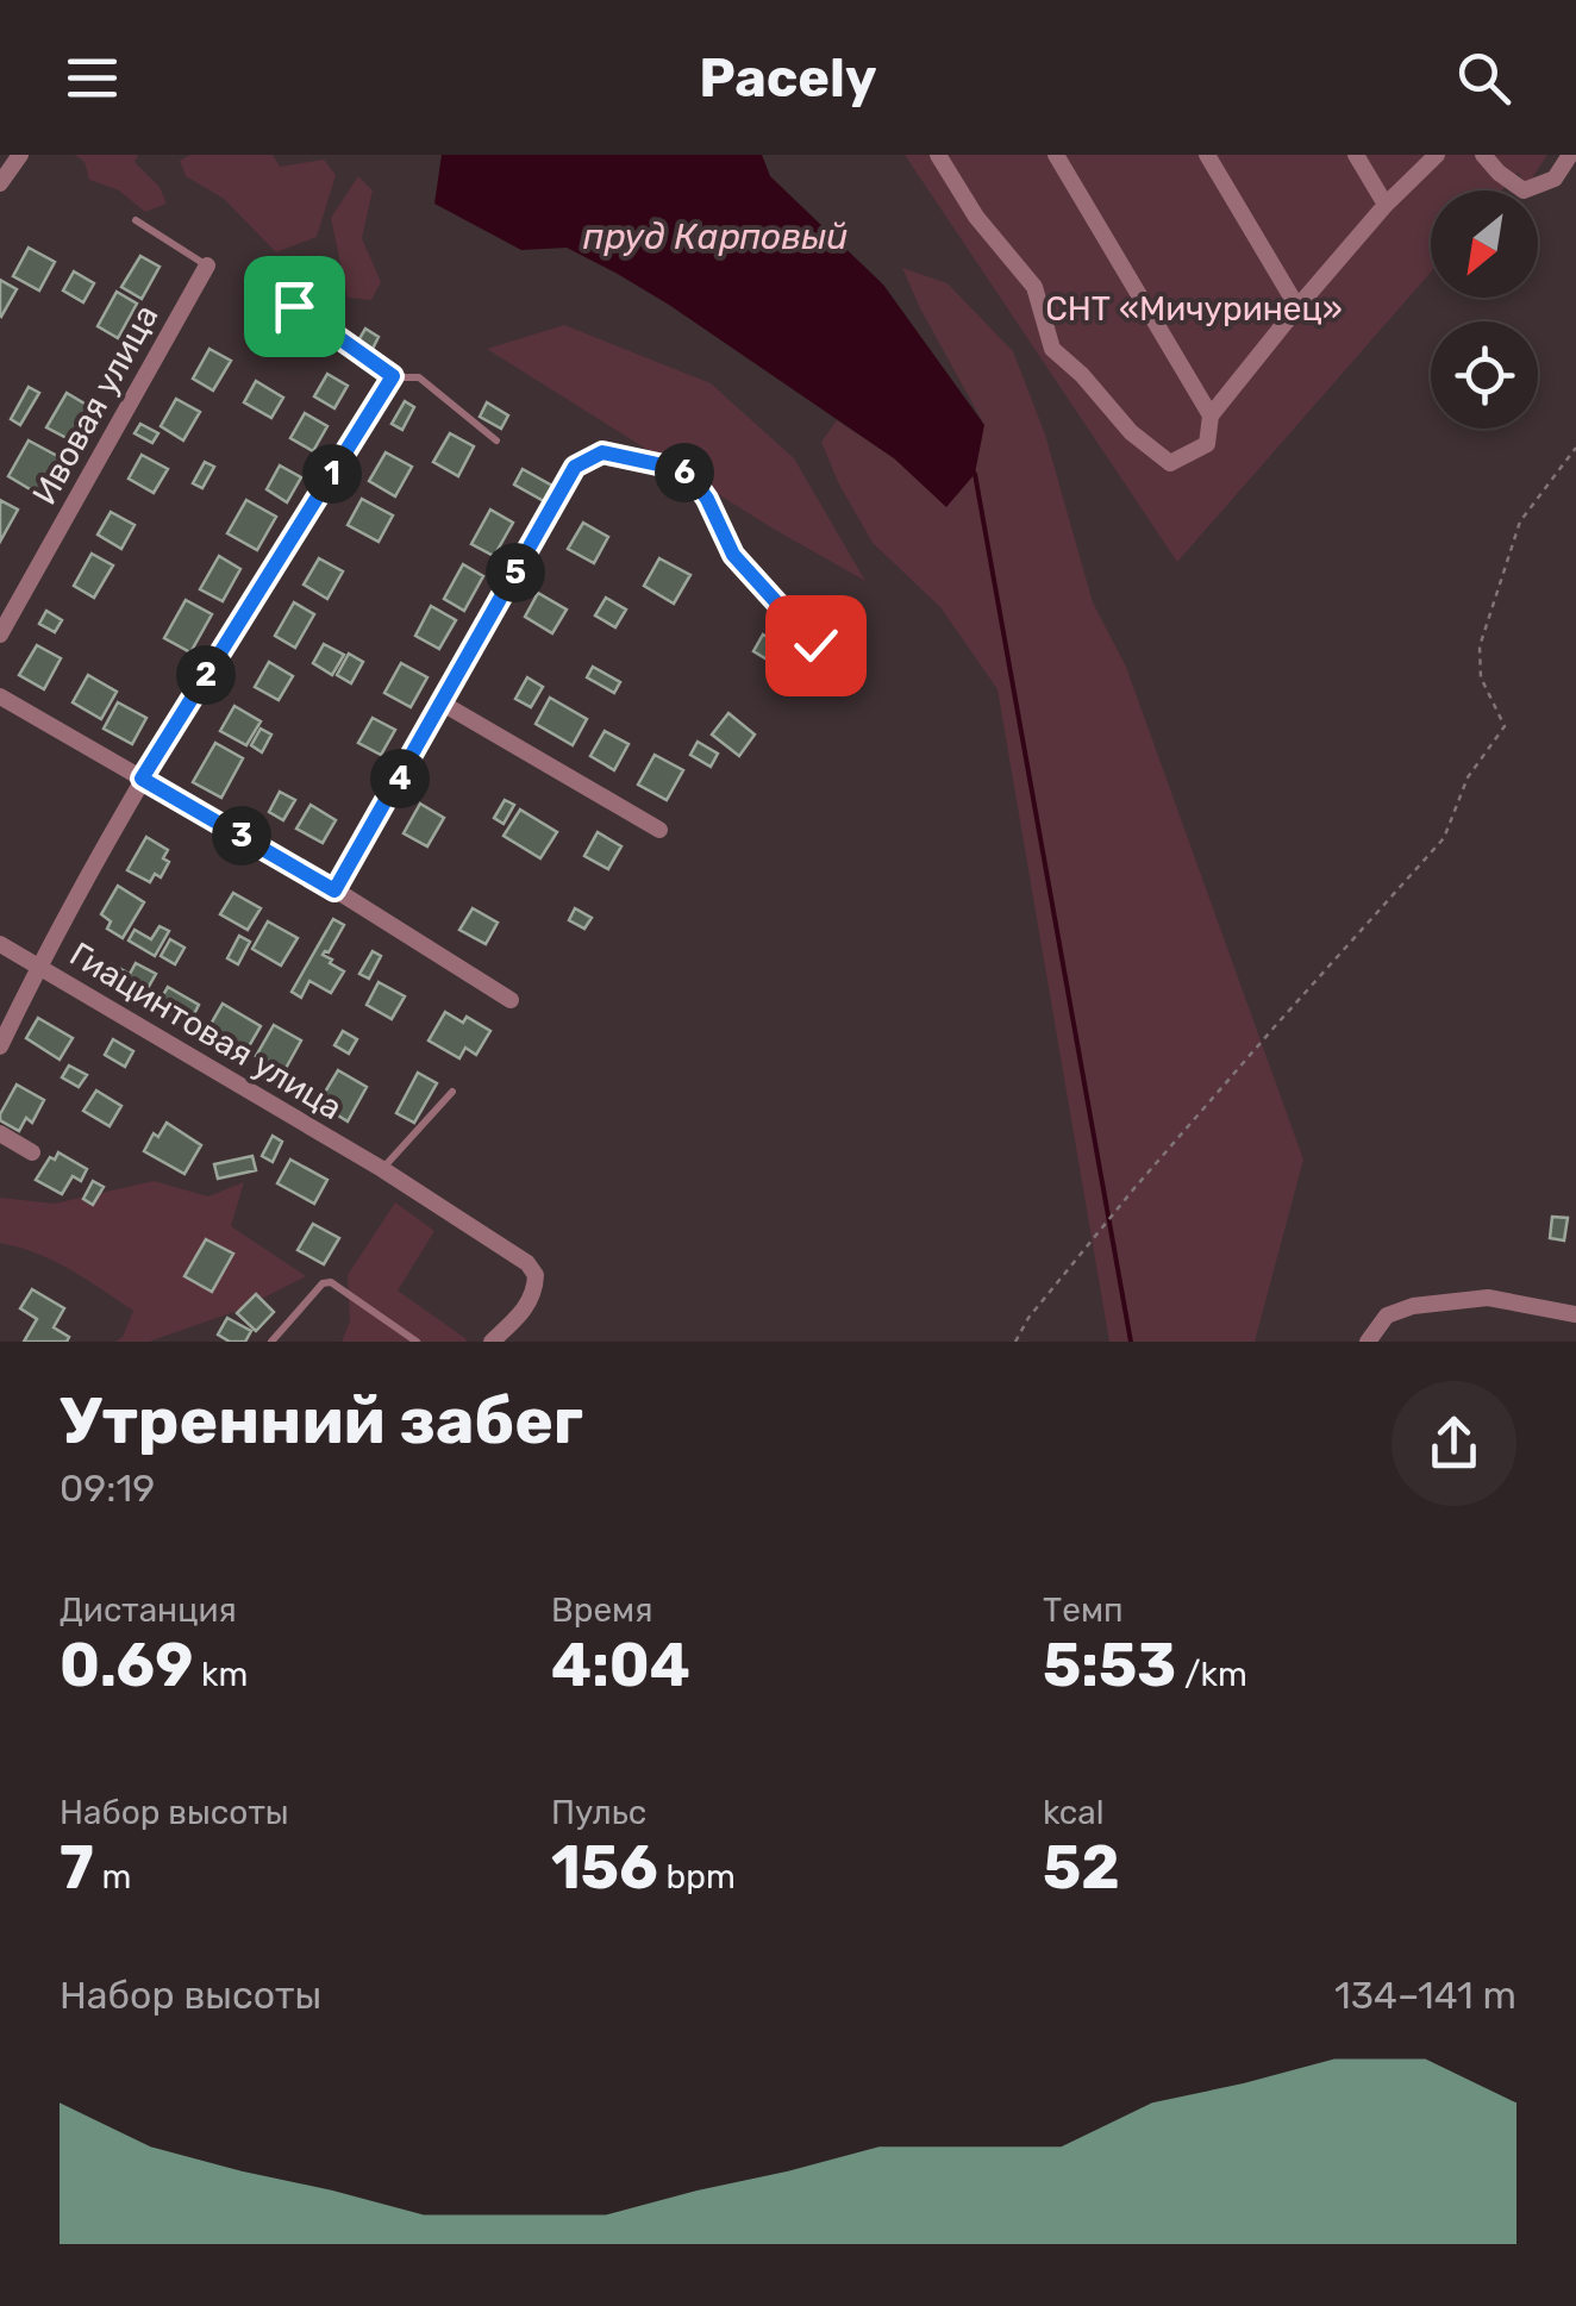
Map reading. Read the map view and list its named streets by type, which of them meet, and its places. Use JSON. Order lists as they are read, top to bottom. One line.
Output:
{"streets":{"street":["Ивовая улица","Гиацинтовая улица"]},"water":["пруд Карповый"],"parks":["СНТ «Мичуринец»"],"north":"bottom left","page":{"header":"Pacely","pins":["6","1","5","2","4","3"],"heading":["Утренний забег","09:19"],"stats":[["Дистанция","0.69 km"],["Время","4:04"],["Темп","5:53 /km"],["Набор высоты","7 m"],["Пульс","156 bpm"],["kcal","52"]],"chart":["Набор высоты","134–141 m"]}}
